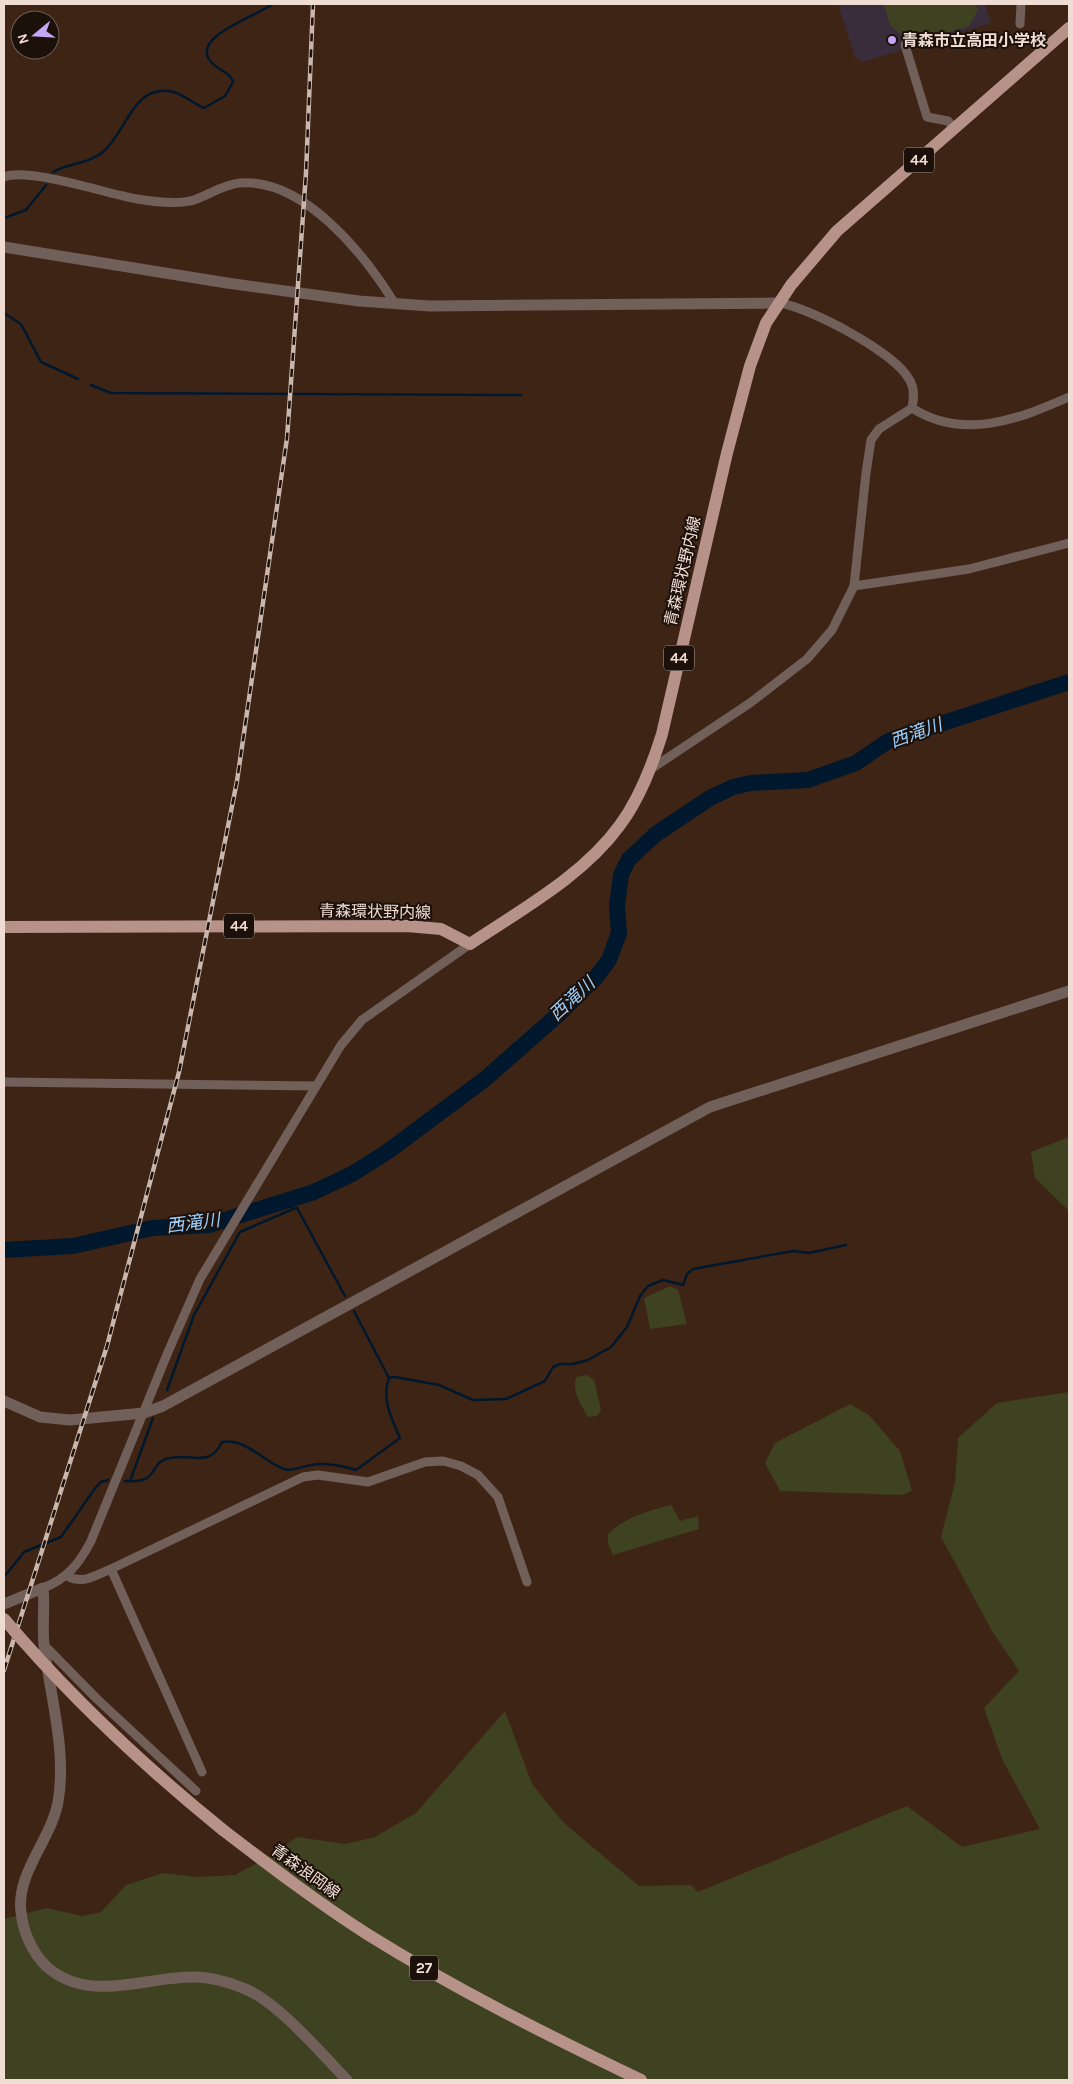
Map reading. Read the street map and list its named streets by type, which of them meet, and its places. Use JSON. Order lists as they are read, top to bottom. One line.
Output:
{"streets":{"main road":["44","青森環状野内線","青森浪岡線","27"]},"water":["西滝川"],"places":["青森市立高田小学校"],"north":"left"}
